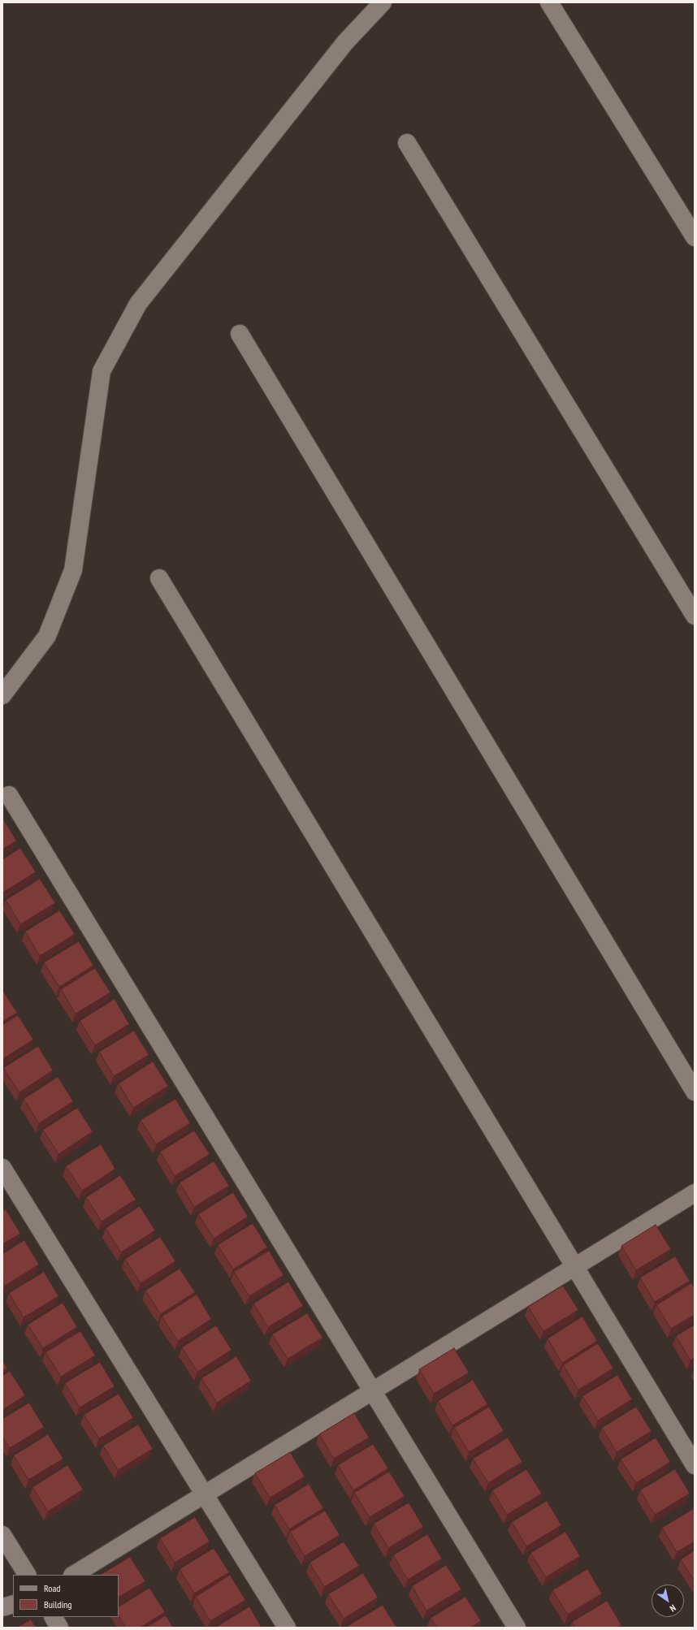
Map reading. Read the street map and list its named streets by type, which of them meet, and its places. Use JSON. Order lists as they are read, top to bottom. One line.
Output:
{"legend":["Road","Building"],"north":"bottom right"}
